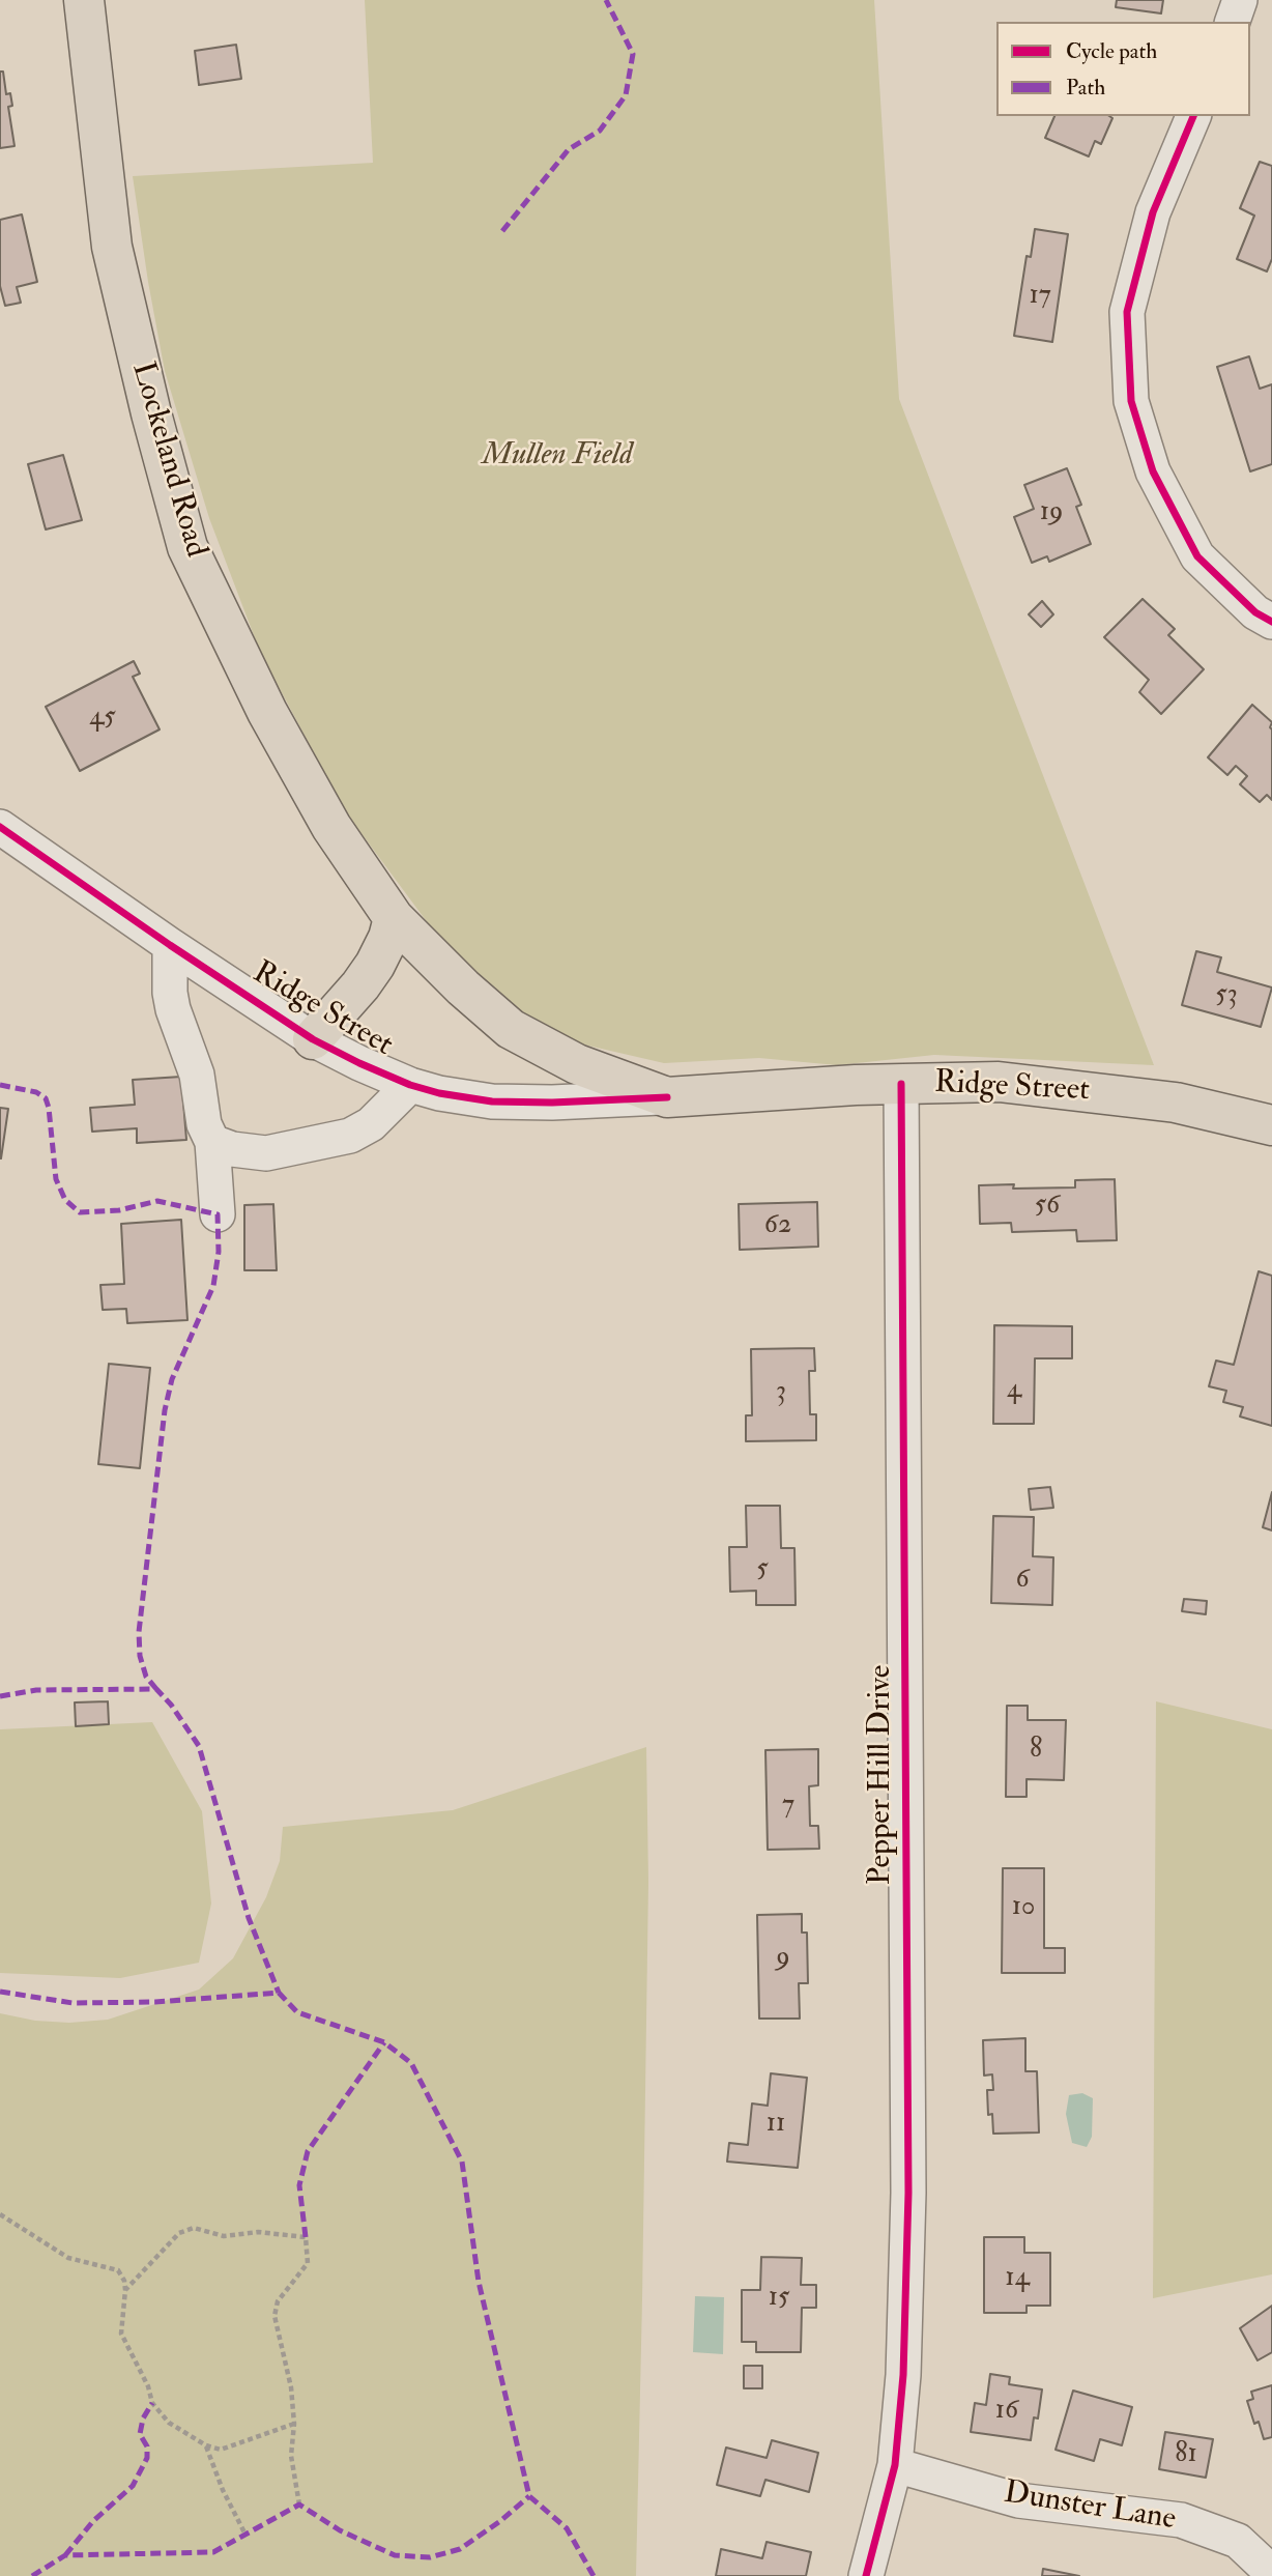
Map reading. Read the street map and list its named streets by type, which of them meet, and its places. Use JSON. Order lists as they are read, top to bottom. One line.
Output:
{"streets":{"main road":["Lockeland Road","Ridge Street"],"street":["Pepper Hill Drive","Dunster Lane"]},"crossings":[["Lockeland Road","Ridge Street"],["Ridge Street","Pepper Hill Drive"],["Pepper Hill Drive","Dunster Lane"]],"parks":["Mullen Field"],"house_numbers":["17","19","45","53","56","62","4","3","5","6","8","7","10","9","11","14","15","16","81"],"legend":["Cycle path","Path"]}
